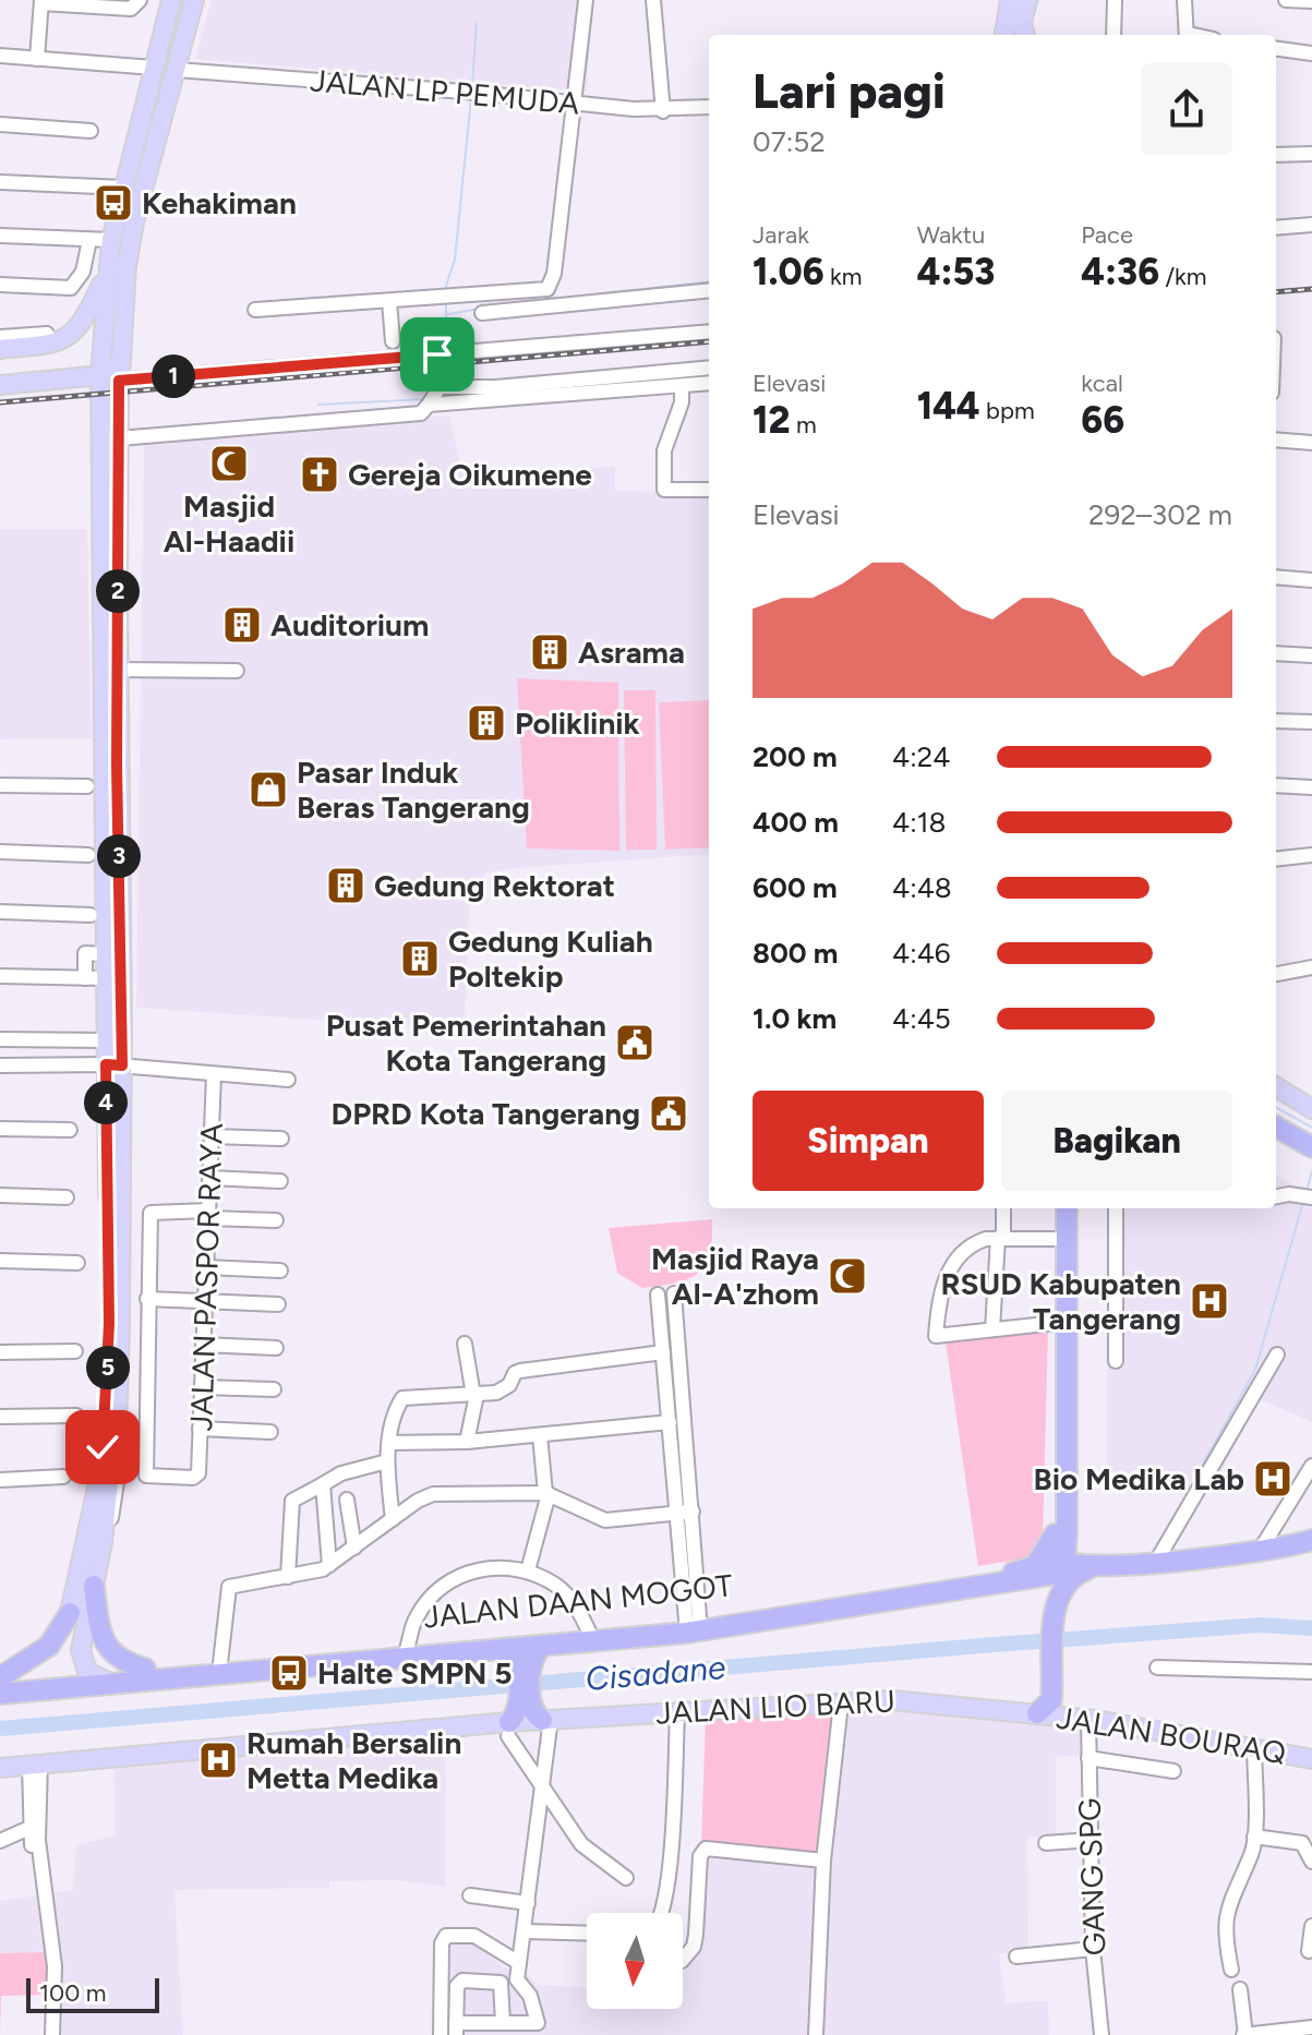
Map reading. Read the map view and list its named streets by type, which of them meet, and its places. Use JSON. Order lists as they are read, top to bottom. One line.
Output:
{"streets":{"highway":["JALAN DAAN MOGOT"],"main road":["JALAN LIO BARU","JALAN BOURAQ"],"street":["JALAN LP PEMUDA","JALAN PASPOR RAYA","GANG SPG"]},"crossings":[["JALAN LIO BARU","JALAN BOURAQ"],["JALAN BOURAQ","GANG SPG"]],"water":["Cisadane"],"places":{"bus stop":["Kehakiman","Halte SMPN 5"],"mosque":["Masjid Al-Haadii","Masjid Raya Al-A'zhom"],"church":["Gereja Oikumene"],"building":["Auditorium","Asrama","Poliklinik","Gedung Rektorat","Gedung Kuliah Poltekip"],"shop":["Pasar Induk Beras Tangerang"],"public building":["Pusat Pemerintahan Kota Tangerang","DPRD Kota Tangerang"],"hospital":["RSUD Kabupaten Tangerang","Bio Medika Lab","Rumah Bersalin Metta Medika"]},"scale_bar":"100 m","north":"bottom","page":{"heading":["Lari pagi","07:52"],"stats":[["Jarak","1.06 km"],["Waktu","4:53"],["Pace","4:36 /km"],["Elevasi","12 m"],["144 bpm"],["kcal","66"]],"pins":["1","2","3","4","5"],"chart":["Elevasi","292–302 m"],"list":[{"name":"200 m","note":"4:24"},{"name":"400 m","note":"4:18"},{"name":"600 m","note":"4:48"},{"name":"800 m","note":"4:46"},{"name":"1.0 km","note":"4:45"}],"buttons":["Simpan","Bagikan"],"scale":"100 m"}}
